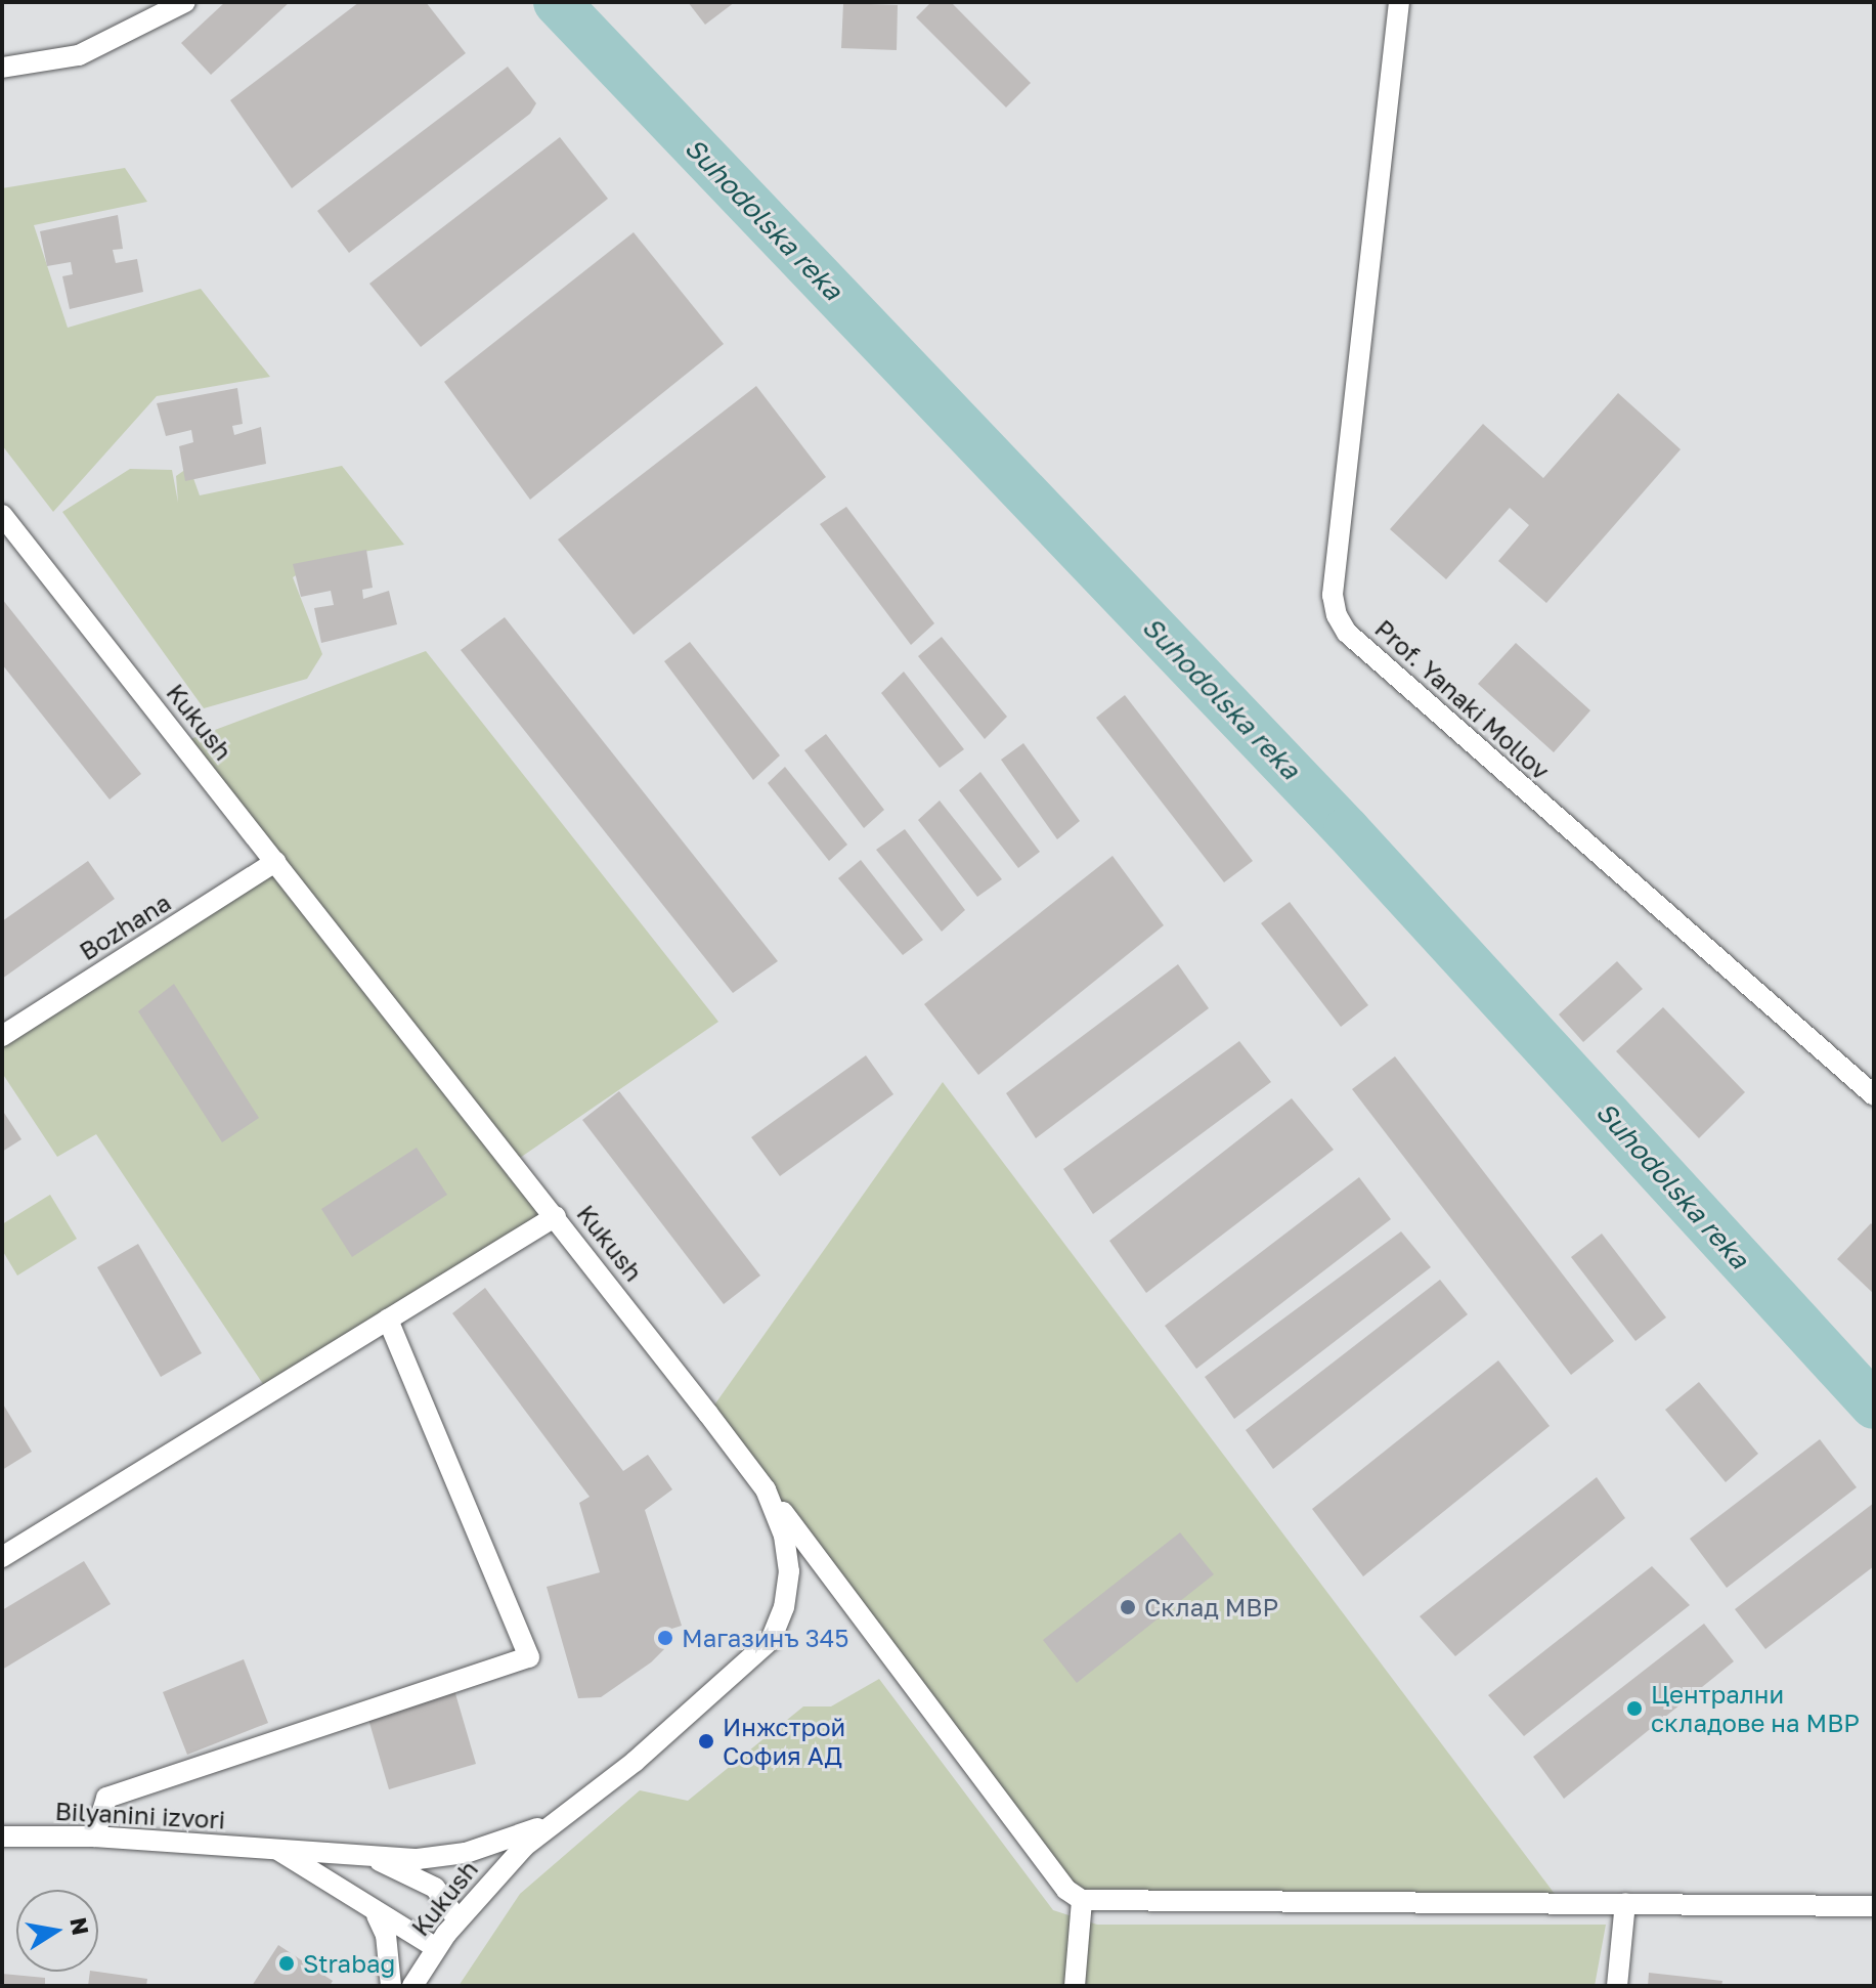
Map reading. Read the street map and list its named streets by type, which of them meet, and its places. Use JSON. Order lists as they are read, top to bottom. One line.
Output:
{"streets":{"street":["Prof. Yanaki Mollov","Kukush","Bozhana","Bilyanini izvori"]},"crossings":[["Kukush","Bozhana"],["Kukush","Bilyanini izvori"]],"water":["Suhodolska reka"],"places":["Склад МВР","Магазинъ 345","Централни складове на МВР","Инжстрой София АД","Strabag"],"north":"right"}
